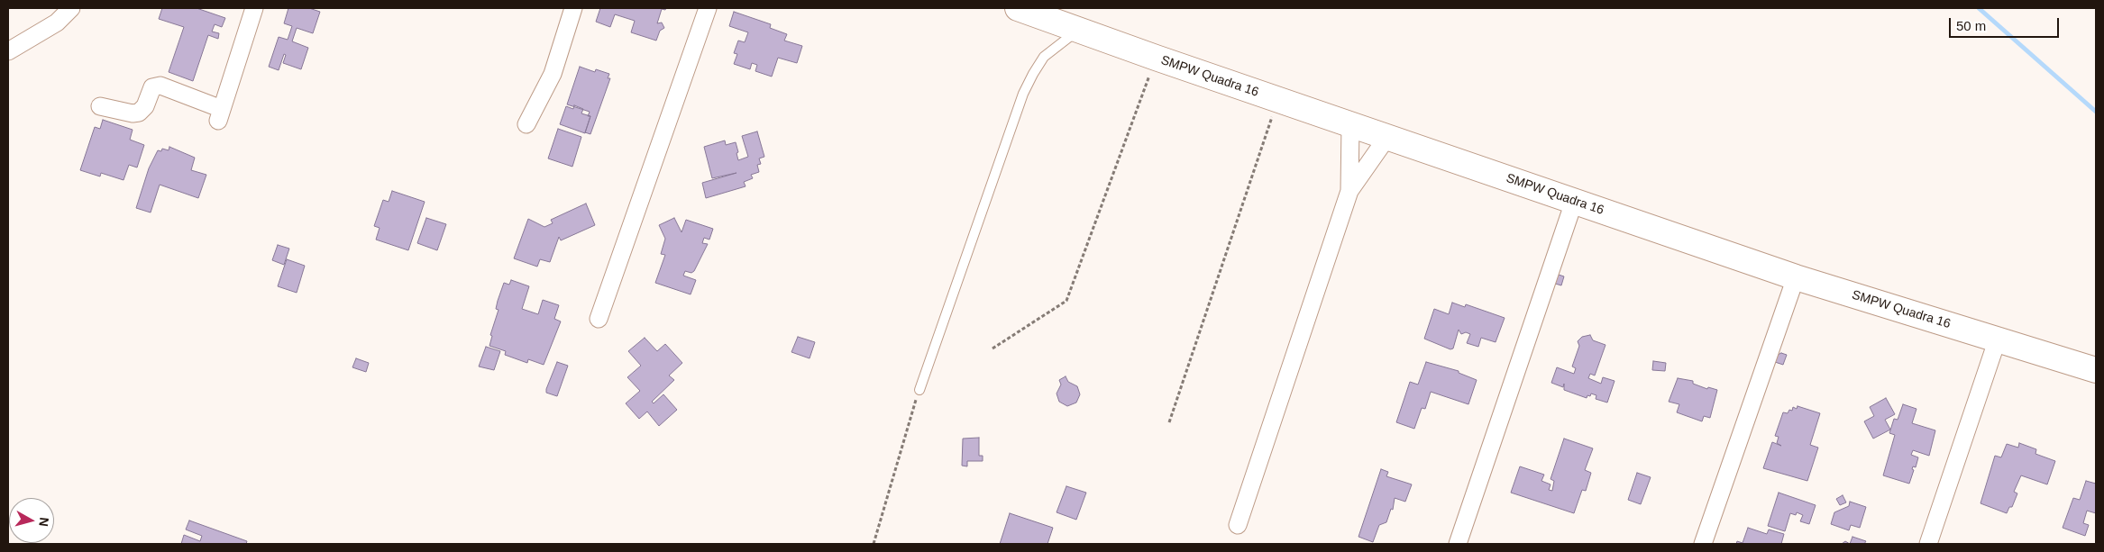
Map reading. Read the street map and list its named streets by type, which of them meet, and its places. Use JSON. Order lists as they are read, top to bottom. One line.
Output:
{"streets":{"street":["SMPW Quadra 16"]},"scale_bar":"50 m","north":"right"}
